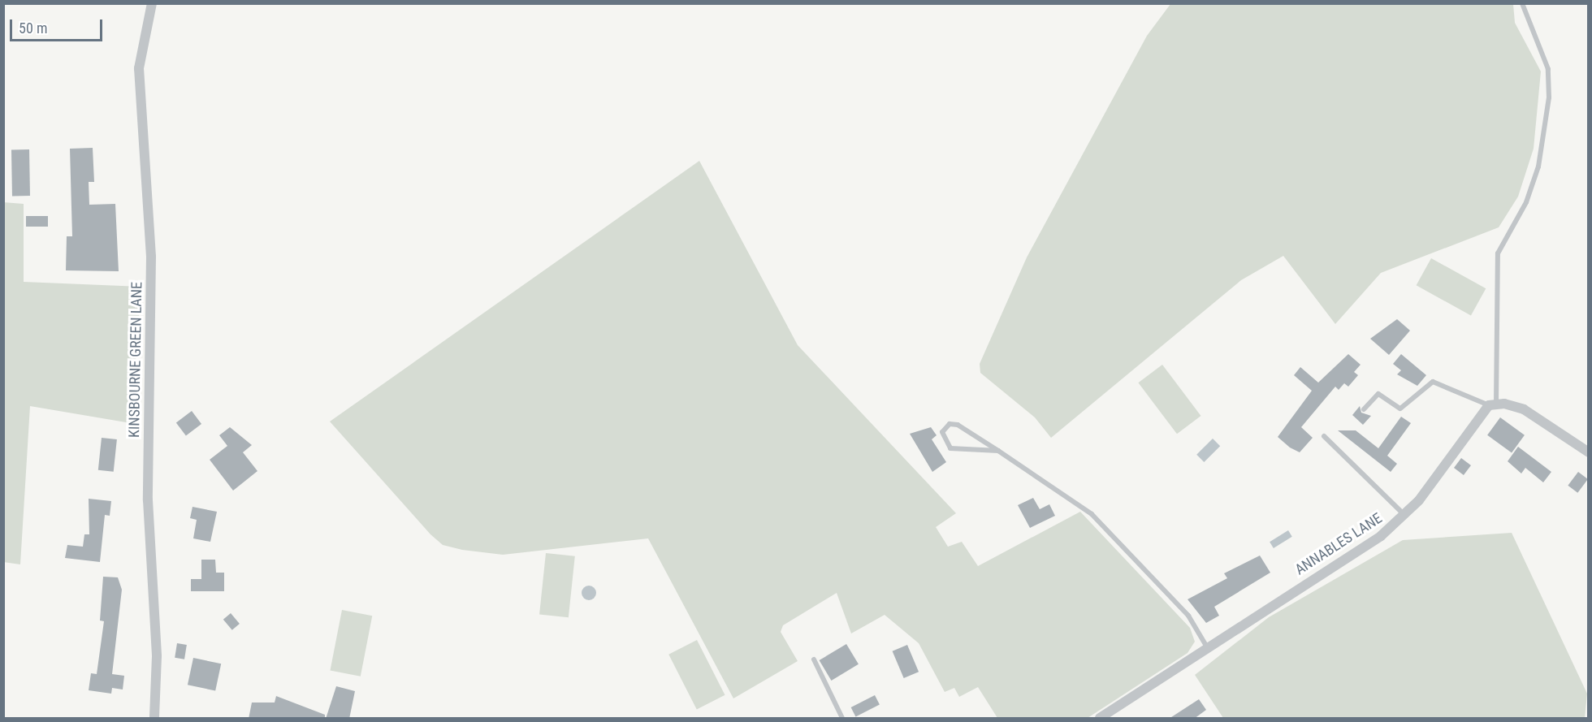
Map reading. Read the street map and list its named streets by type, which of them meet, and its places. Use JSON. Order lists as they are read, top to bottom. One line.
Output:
{"streets":{"street":["KINSBOURNE GREEN LANE","ANNABLES LANE"]},"scale_bar":"50 m"}
